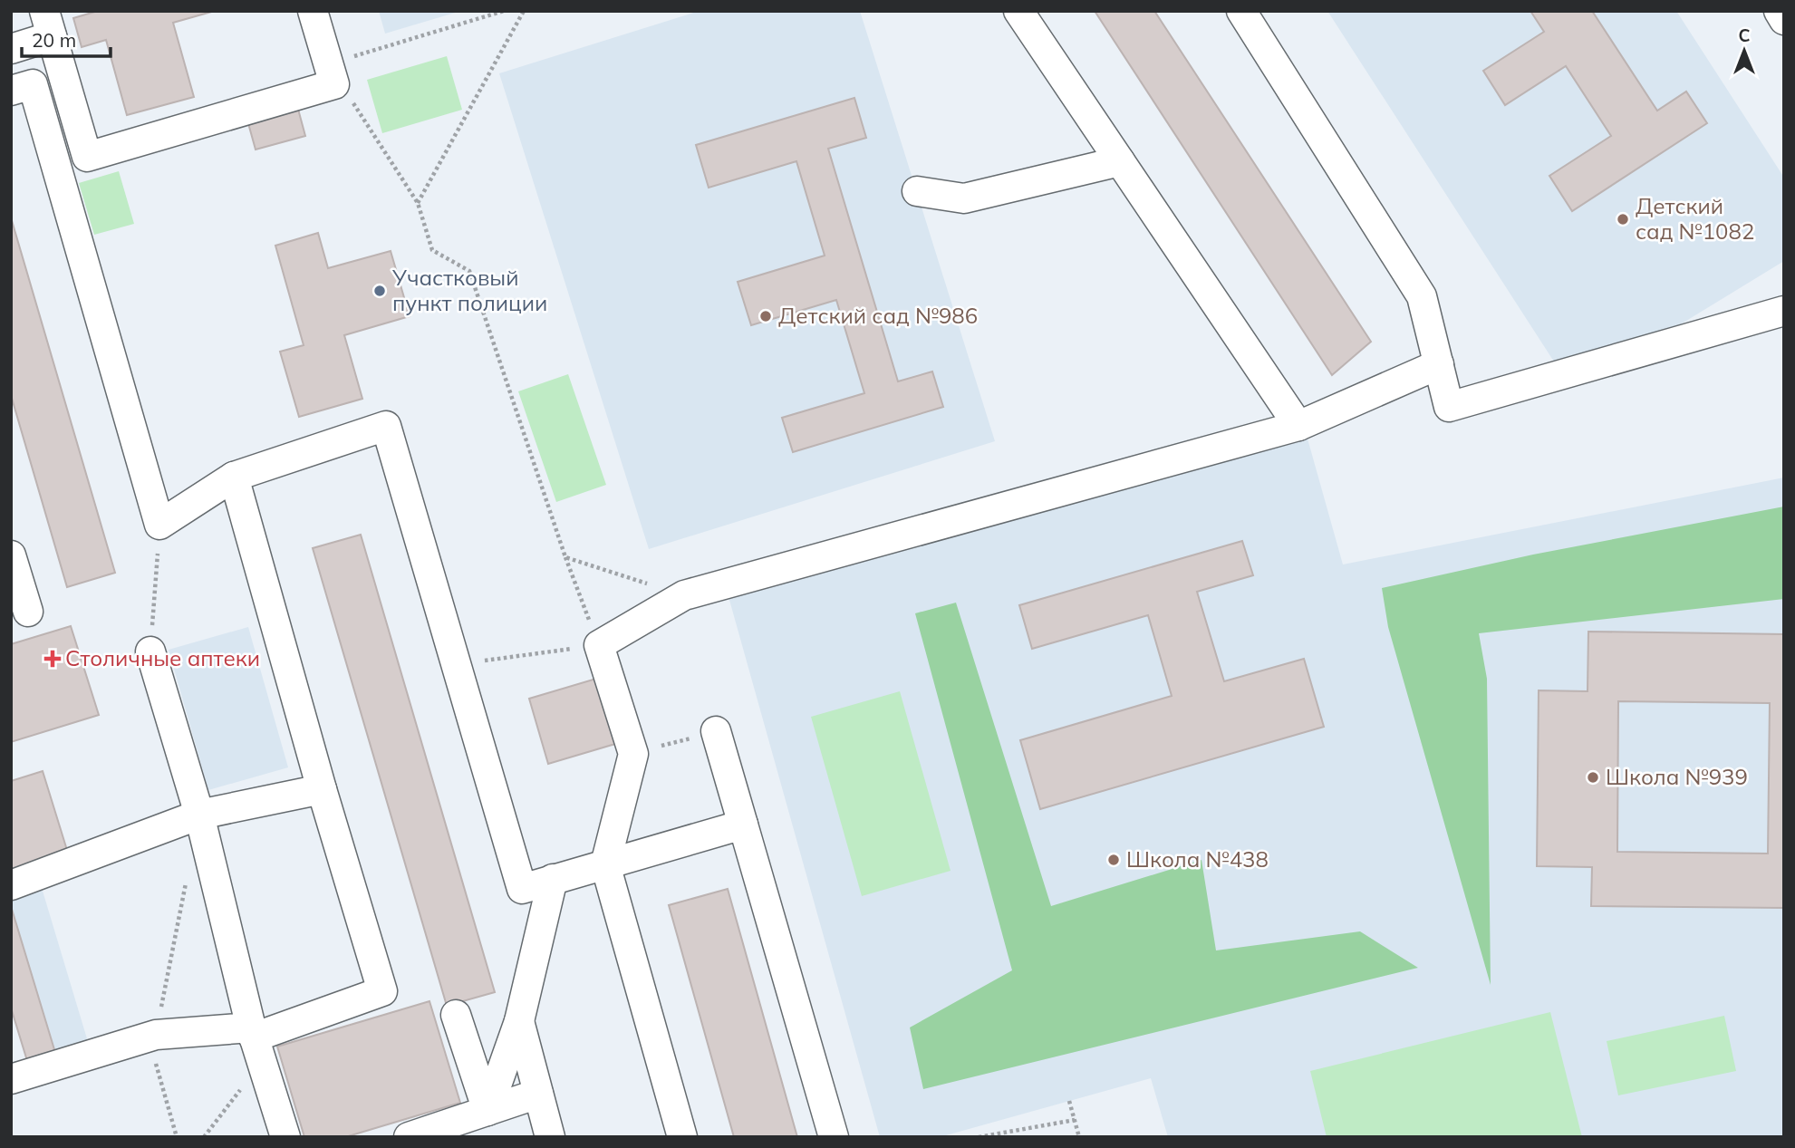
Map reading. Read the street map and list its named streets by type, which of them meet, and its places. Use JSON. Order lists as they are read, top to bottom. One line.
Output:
{"places":{"other":["Детский сад №1082","Участковый пункт полиции","Детский сад №986","Школа №939","Школа №438"],"health":["Столичные аптеки"]},"scale_bar":"20 m","north":"top"}
